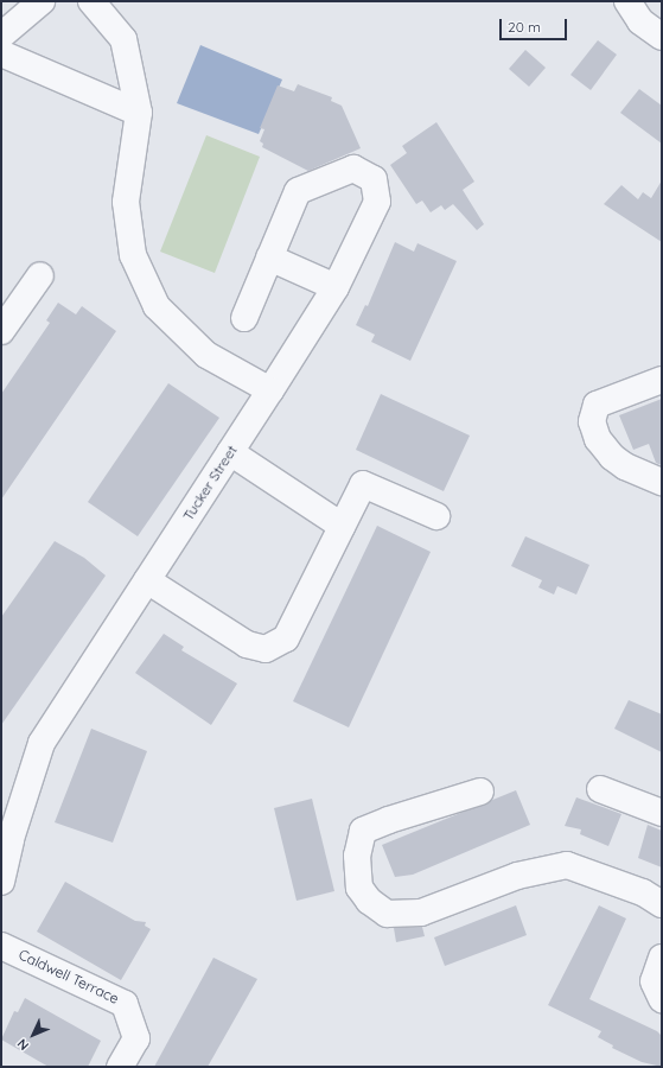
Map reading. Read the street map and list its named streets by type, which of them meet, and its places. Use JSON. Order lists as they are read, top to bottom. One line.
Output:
{"streets":{"street":["Tucker Street","Caldwell Terrace"]},"scale_bar":"20 m","north":"bottom left"}
